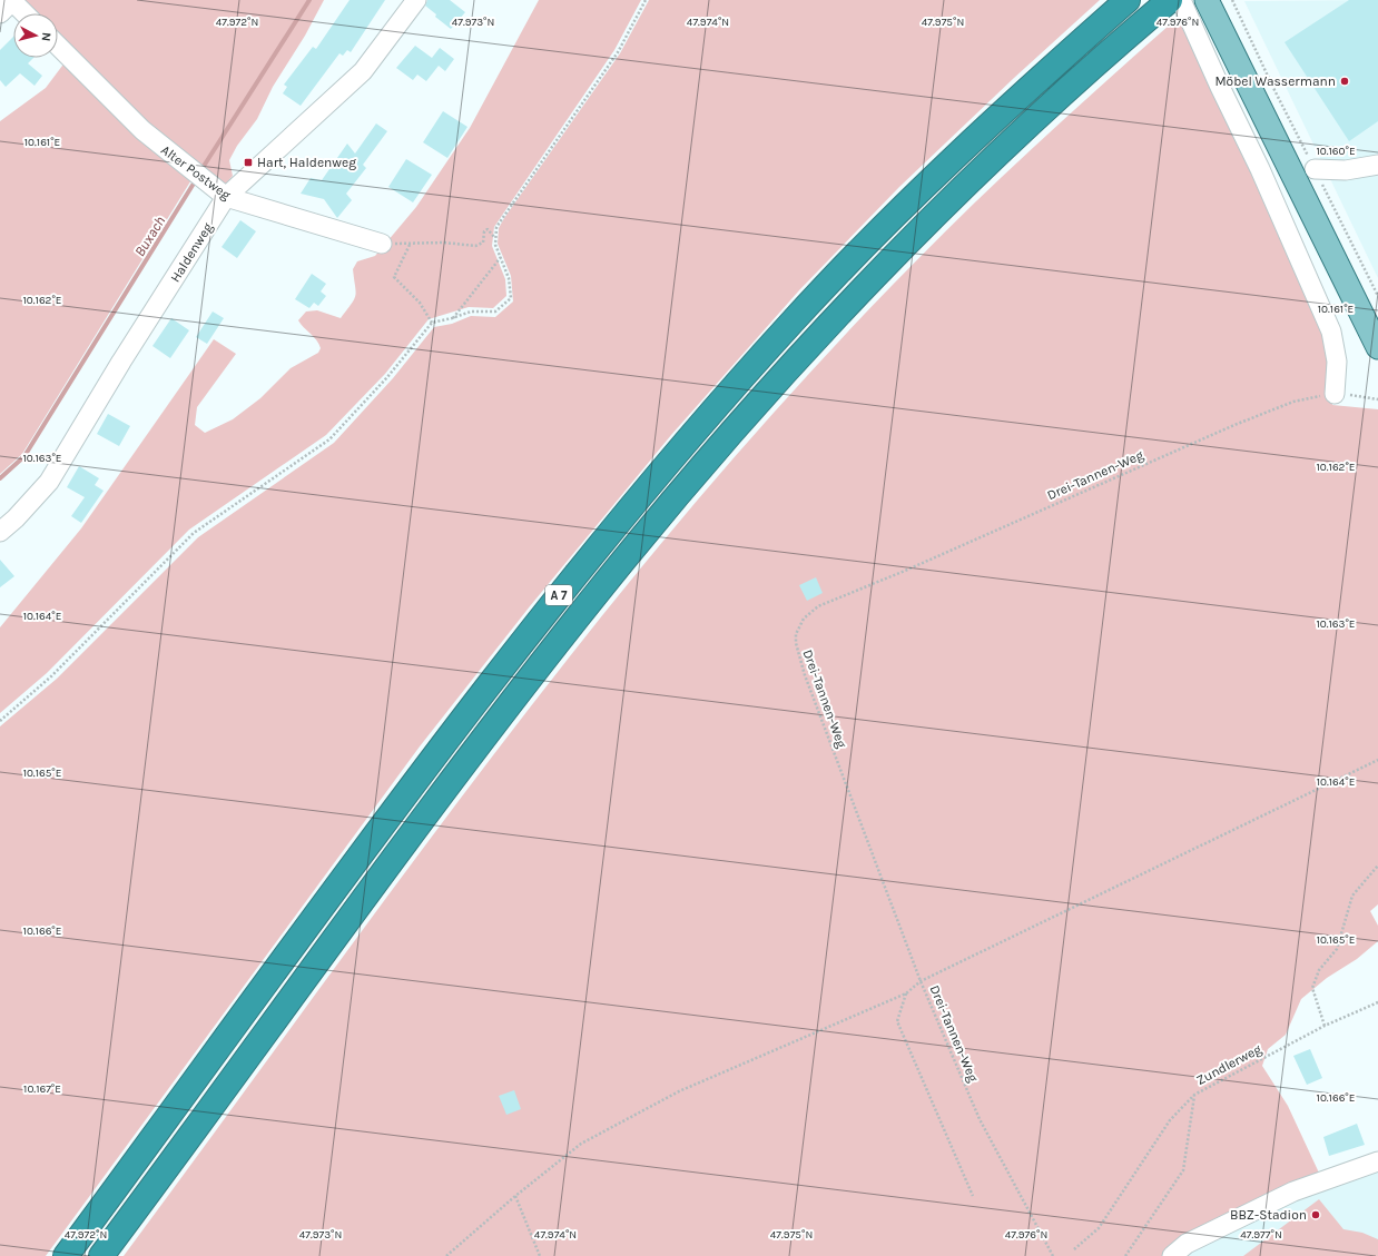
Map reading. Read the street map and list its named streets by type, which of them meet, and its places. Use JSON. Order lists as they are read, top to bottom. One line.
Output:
{"streets":{"highway":["A 7"],"street":["Alter Postweg","Haldenweg"],"path":["Drei-Tannen-Weg","Zundlerweg"]},"crossings":[["Alter Postweg","Haldenweg"]],"water":["Buxach"],"places":{"other":["Möbel Wassermann","BBZ-Stadion"],"transit":["Hart, Haldenweg"]},"north":"right","coordinates":["47.972°N","47.973°N","47.974°N","47.975°N","47.976°N","10.161°E","10.160°E","10.162°E","10.163°E","10.164°E","10.165°E","10.166°E","10.167°E","47.977°N"]}
